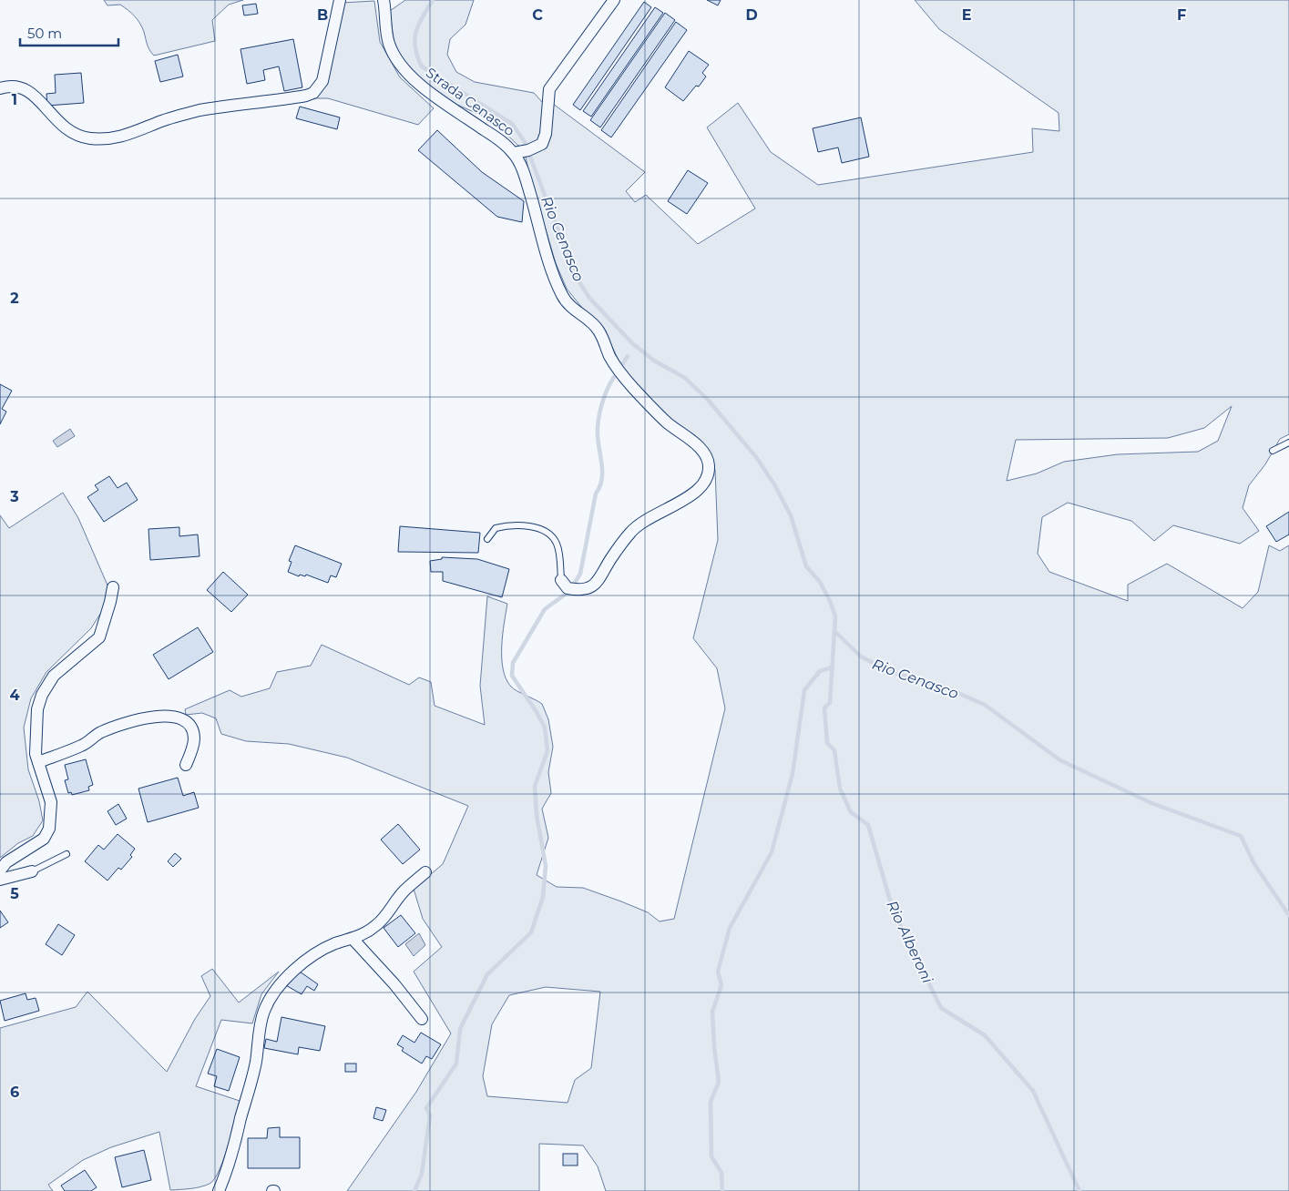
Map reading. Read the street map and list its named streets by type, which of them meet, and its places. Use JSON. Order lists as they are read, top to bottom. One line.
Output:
{"streets":{"street":["Strada Cenasco"]},"water":["Rio Cenasco","Rio Alberoni"],"scale_bar":"50 m","grid":{"columns":["B","C","D","E","F"],"rows":["1","2","3","4","5","6"]}}
